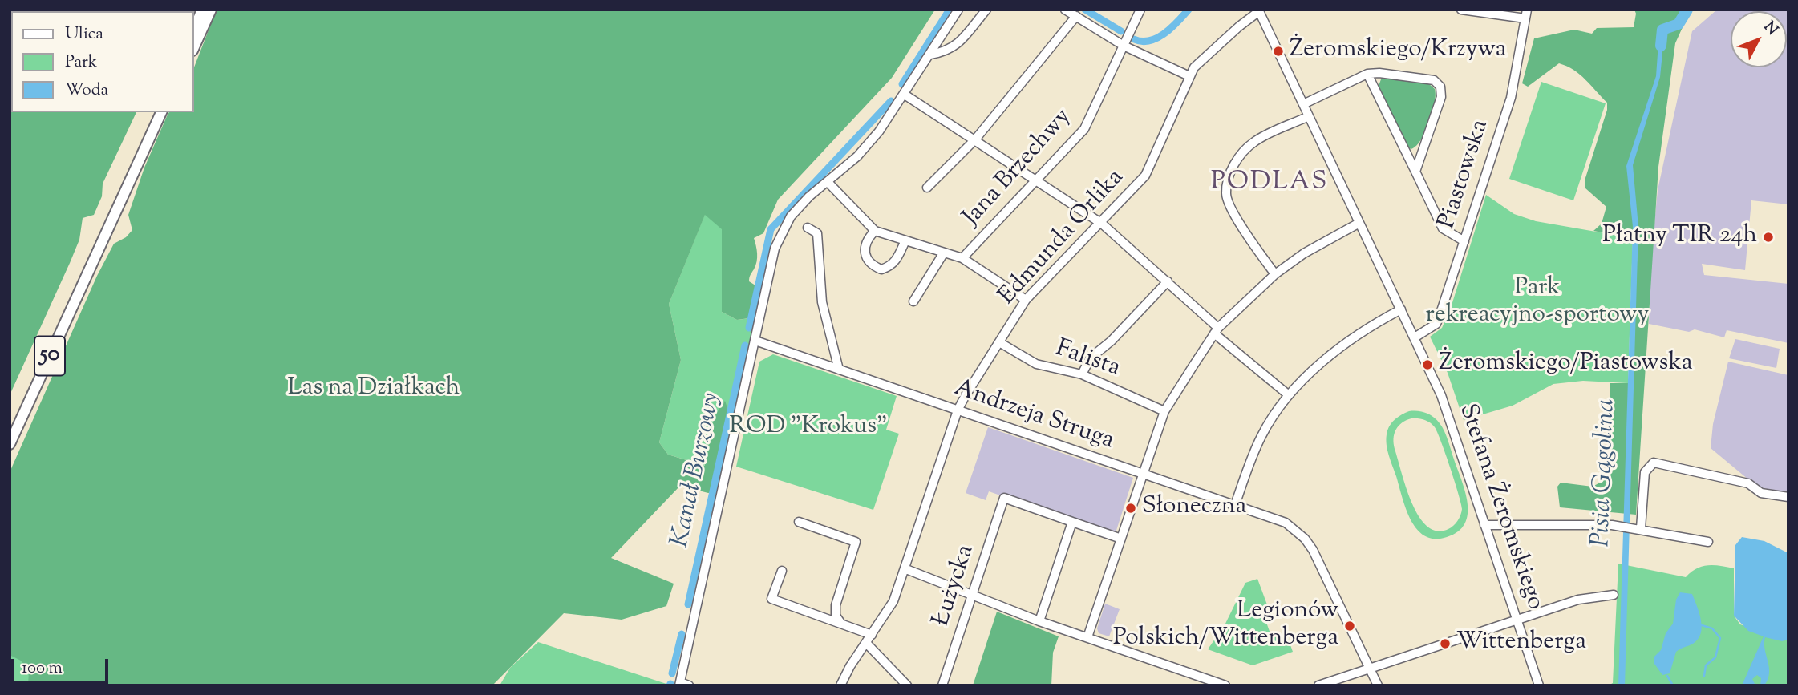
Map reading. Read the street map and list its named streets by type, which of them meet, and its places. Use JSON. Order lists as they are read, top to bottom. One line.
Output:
{"streets":{"main road":["50"],"street":["Jana Brzechwy","Piastowska","Edmunda Orlika","Falista","Andrzeja Struga","Stefana Żeromskiego","Łużycka"]},"crossings":[["Jana Brzechwy","Edmunda Orlika"],["Piastowska","Stefana Żeromskiego"],["Edmunda Orlika","Falista"],["Edmunda Orlika","Andrzeja Struga"],["Edmunda Orlika","Stefana Żeromskiego"]],"districts":["PODLAS"],"water":["Kanał Burzowy","Pisia Gągolina"],"parks":["Park rekreacyjno-sportowy","Las na Działkach","ROD \"Krokus\""],"places":["Żeromskiego/Krzywa","Płatny TIR 24h","Żeromskiego/Piastowska","Słoneczna","Legionów Polskich/Wittenberga","Wittenberga"],"legend":["Ulica","Park","Woda"],"scale_bar":"100 m","north":"top right"}
